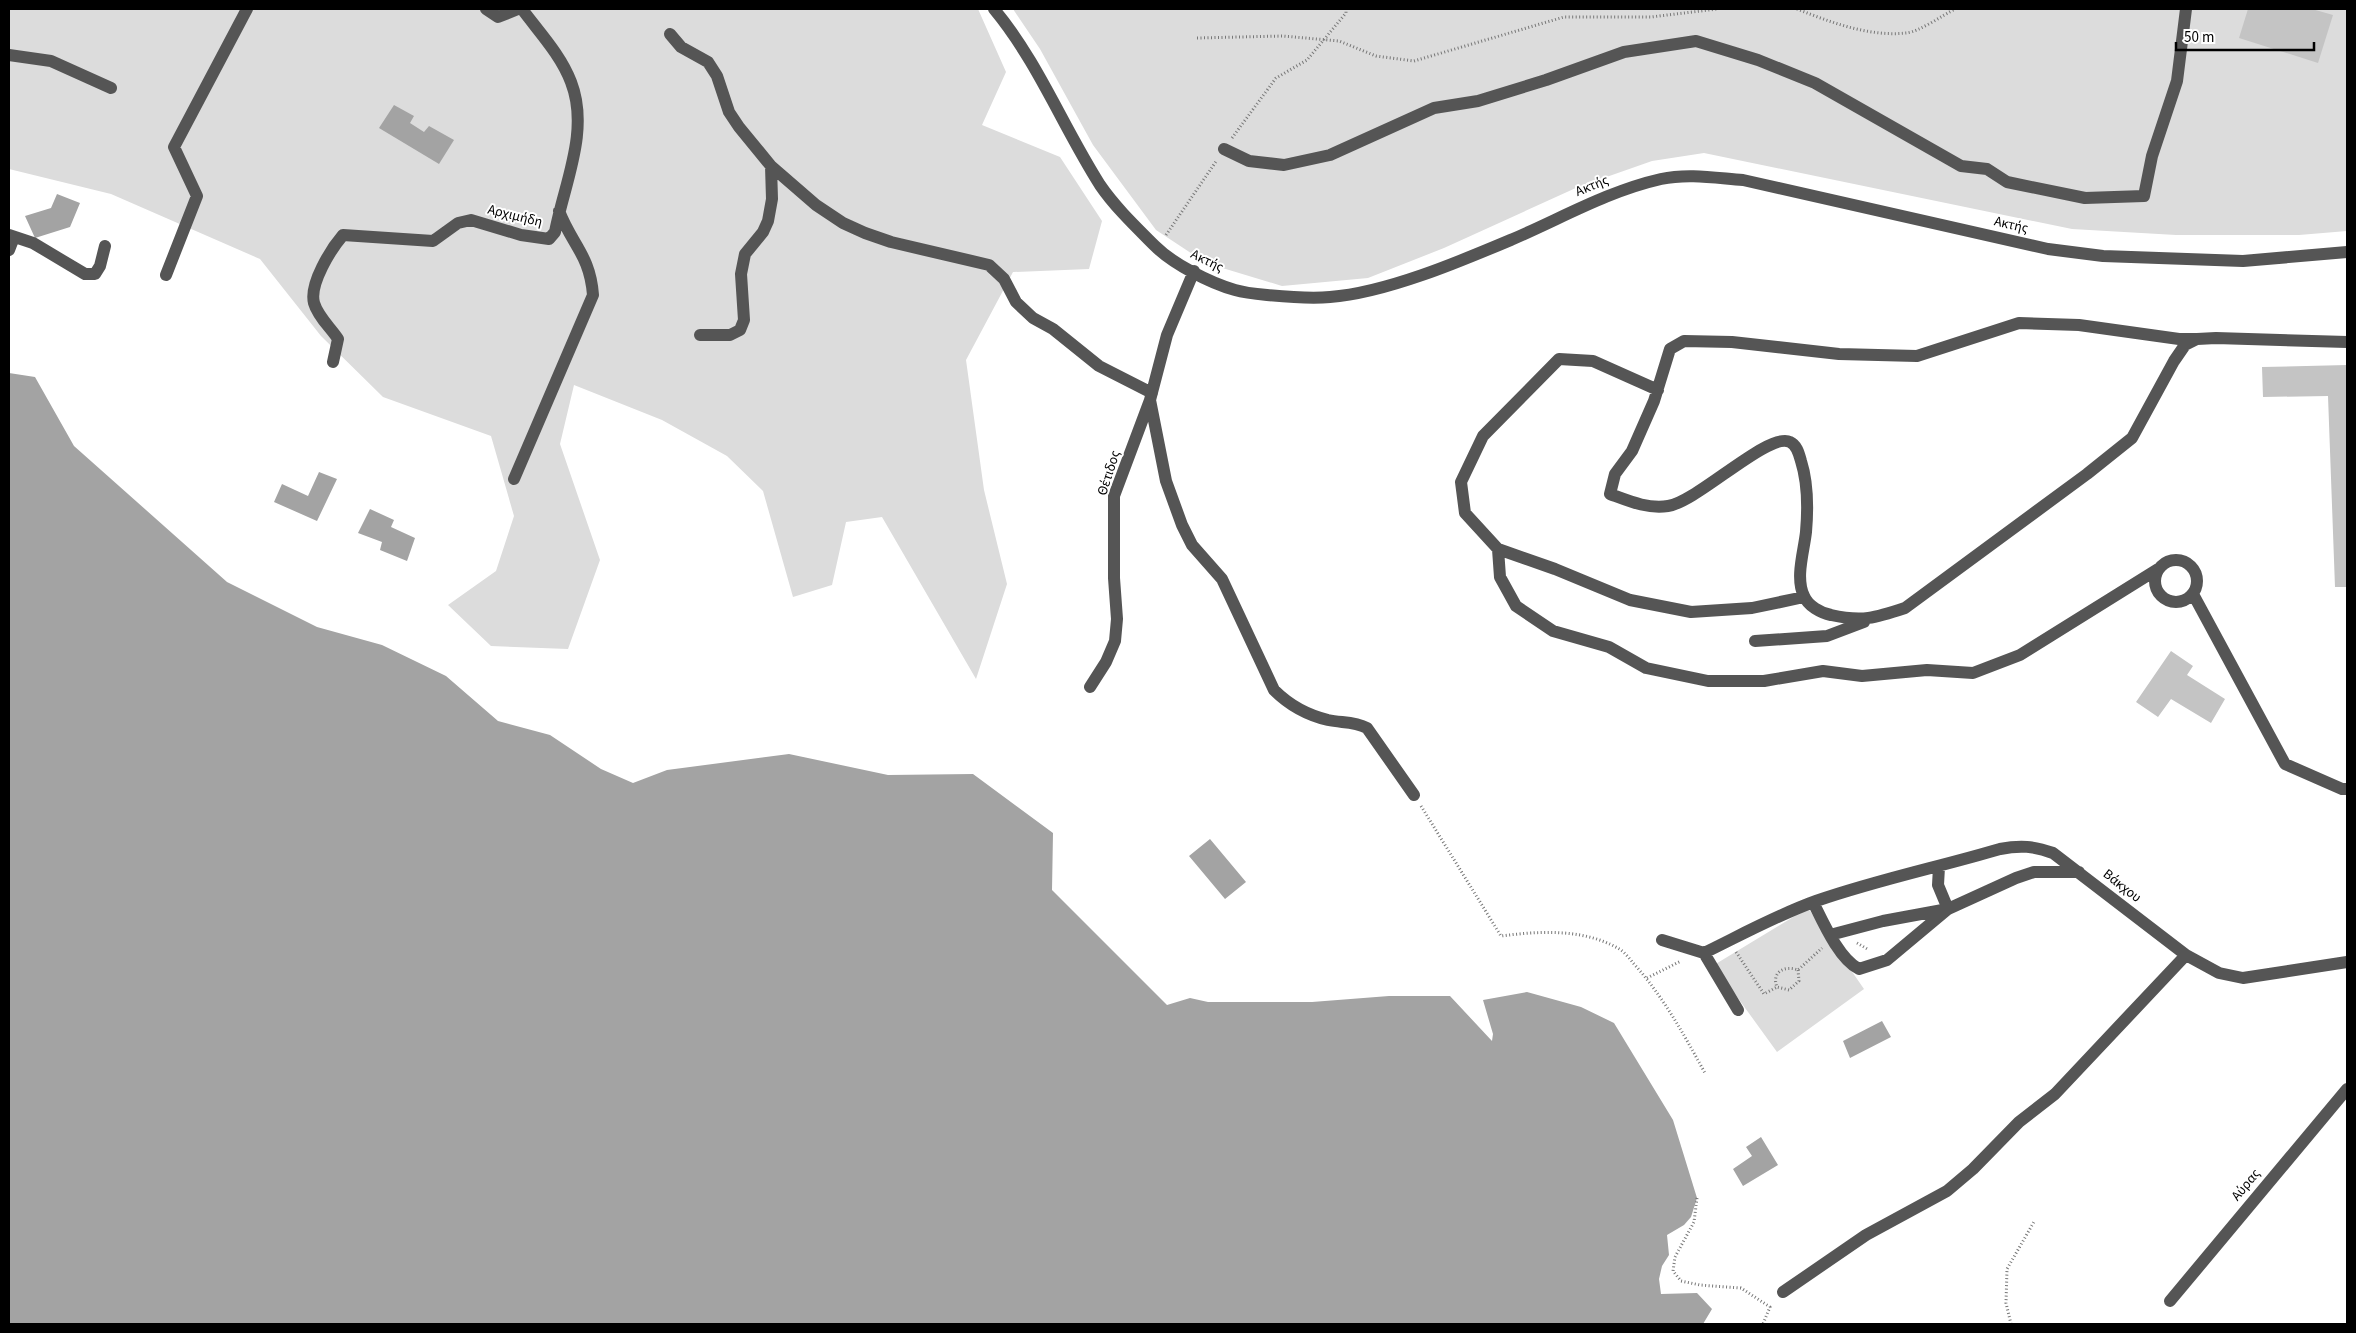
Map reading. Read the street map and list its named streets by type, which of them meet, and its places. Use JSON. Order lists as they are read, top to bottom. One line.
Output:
{"streets":{"street":["Ακτής","Αρχιμήδη","Θέτιδος","Βάκχου","Αύρας"]},"crossings":[["Ακτής","Θέτιδος"]],"scale_bar":"50 m"}
